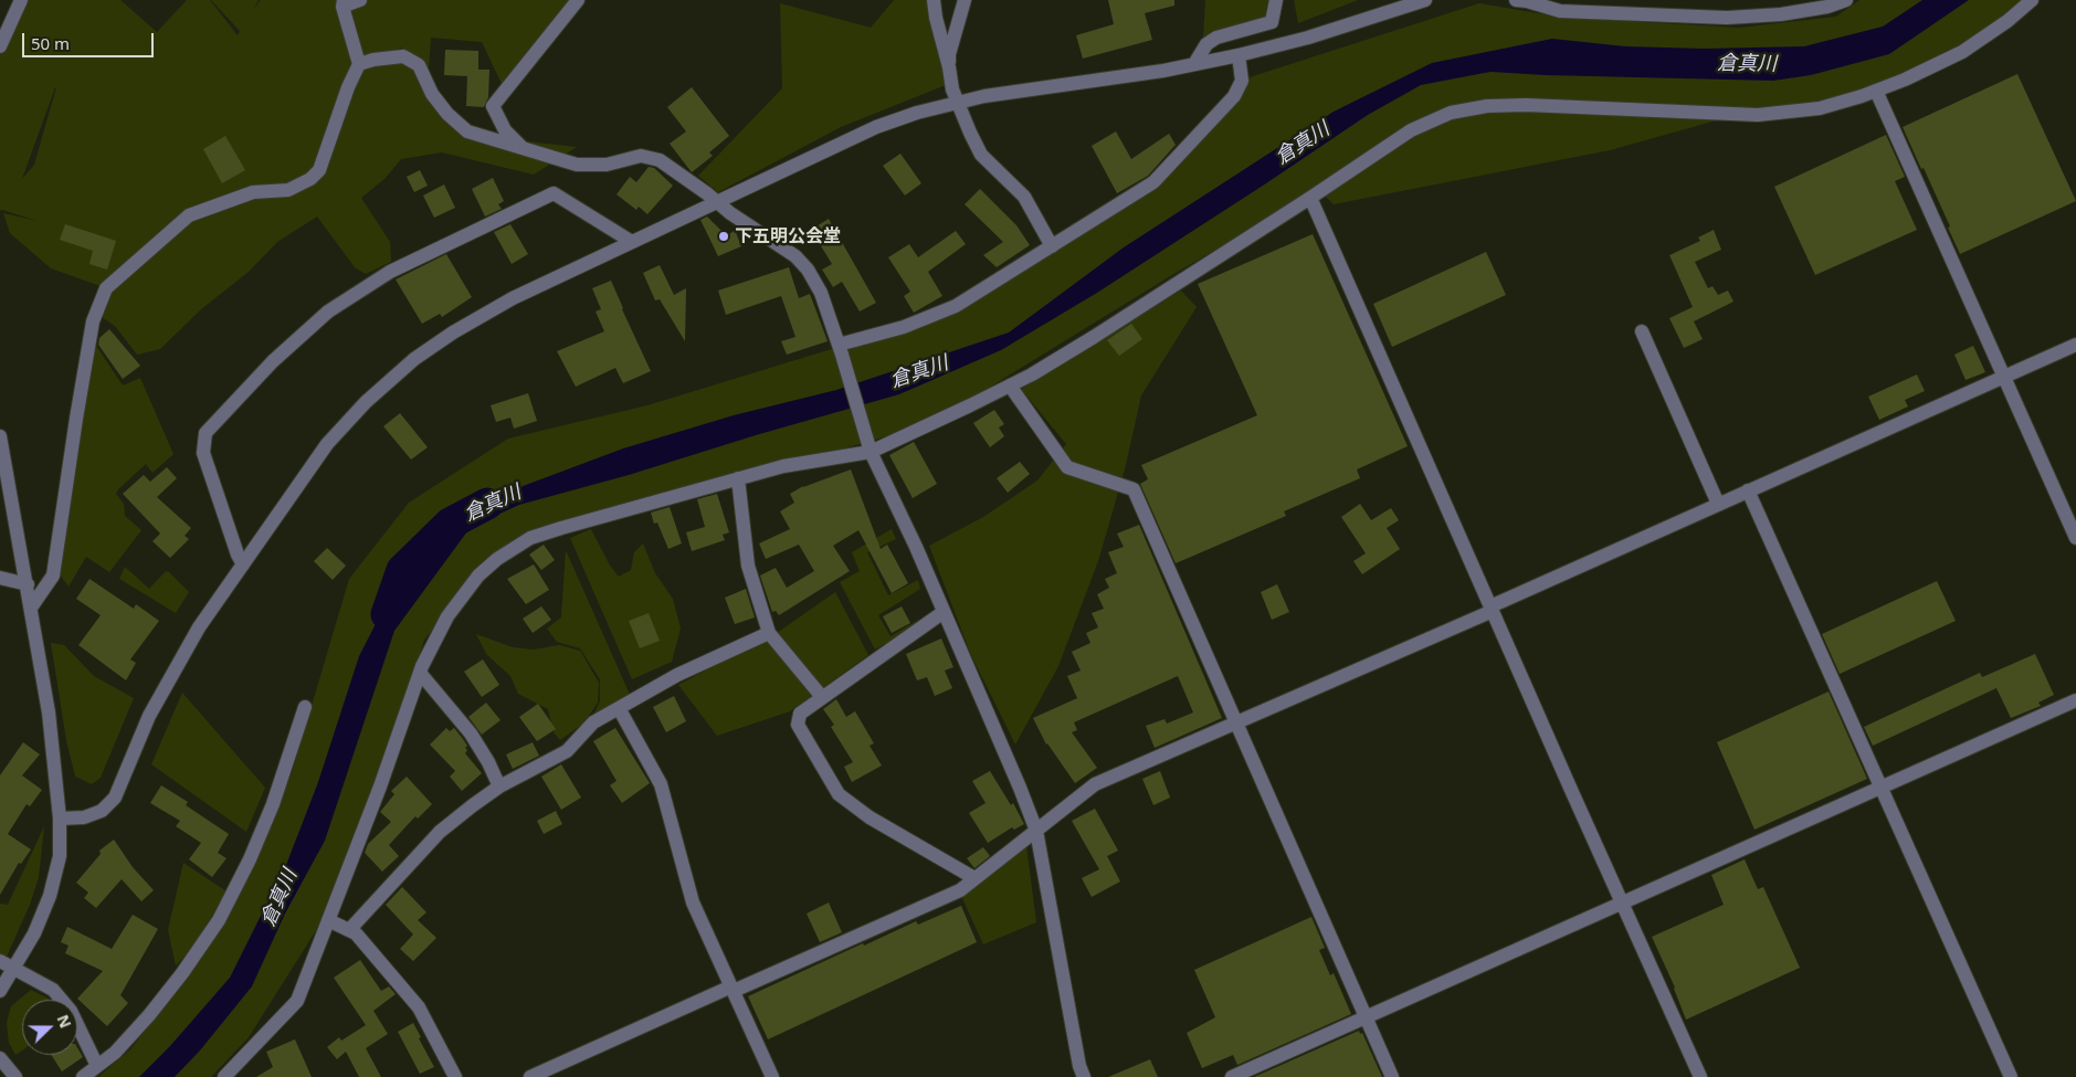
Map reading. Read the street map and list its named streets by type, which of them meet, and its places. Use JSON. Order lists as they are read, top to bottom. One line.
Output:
{"water":["倉真川"],"places":["下五明公会堂"],"scale_bar":"50 m","north":"right"}
